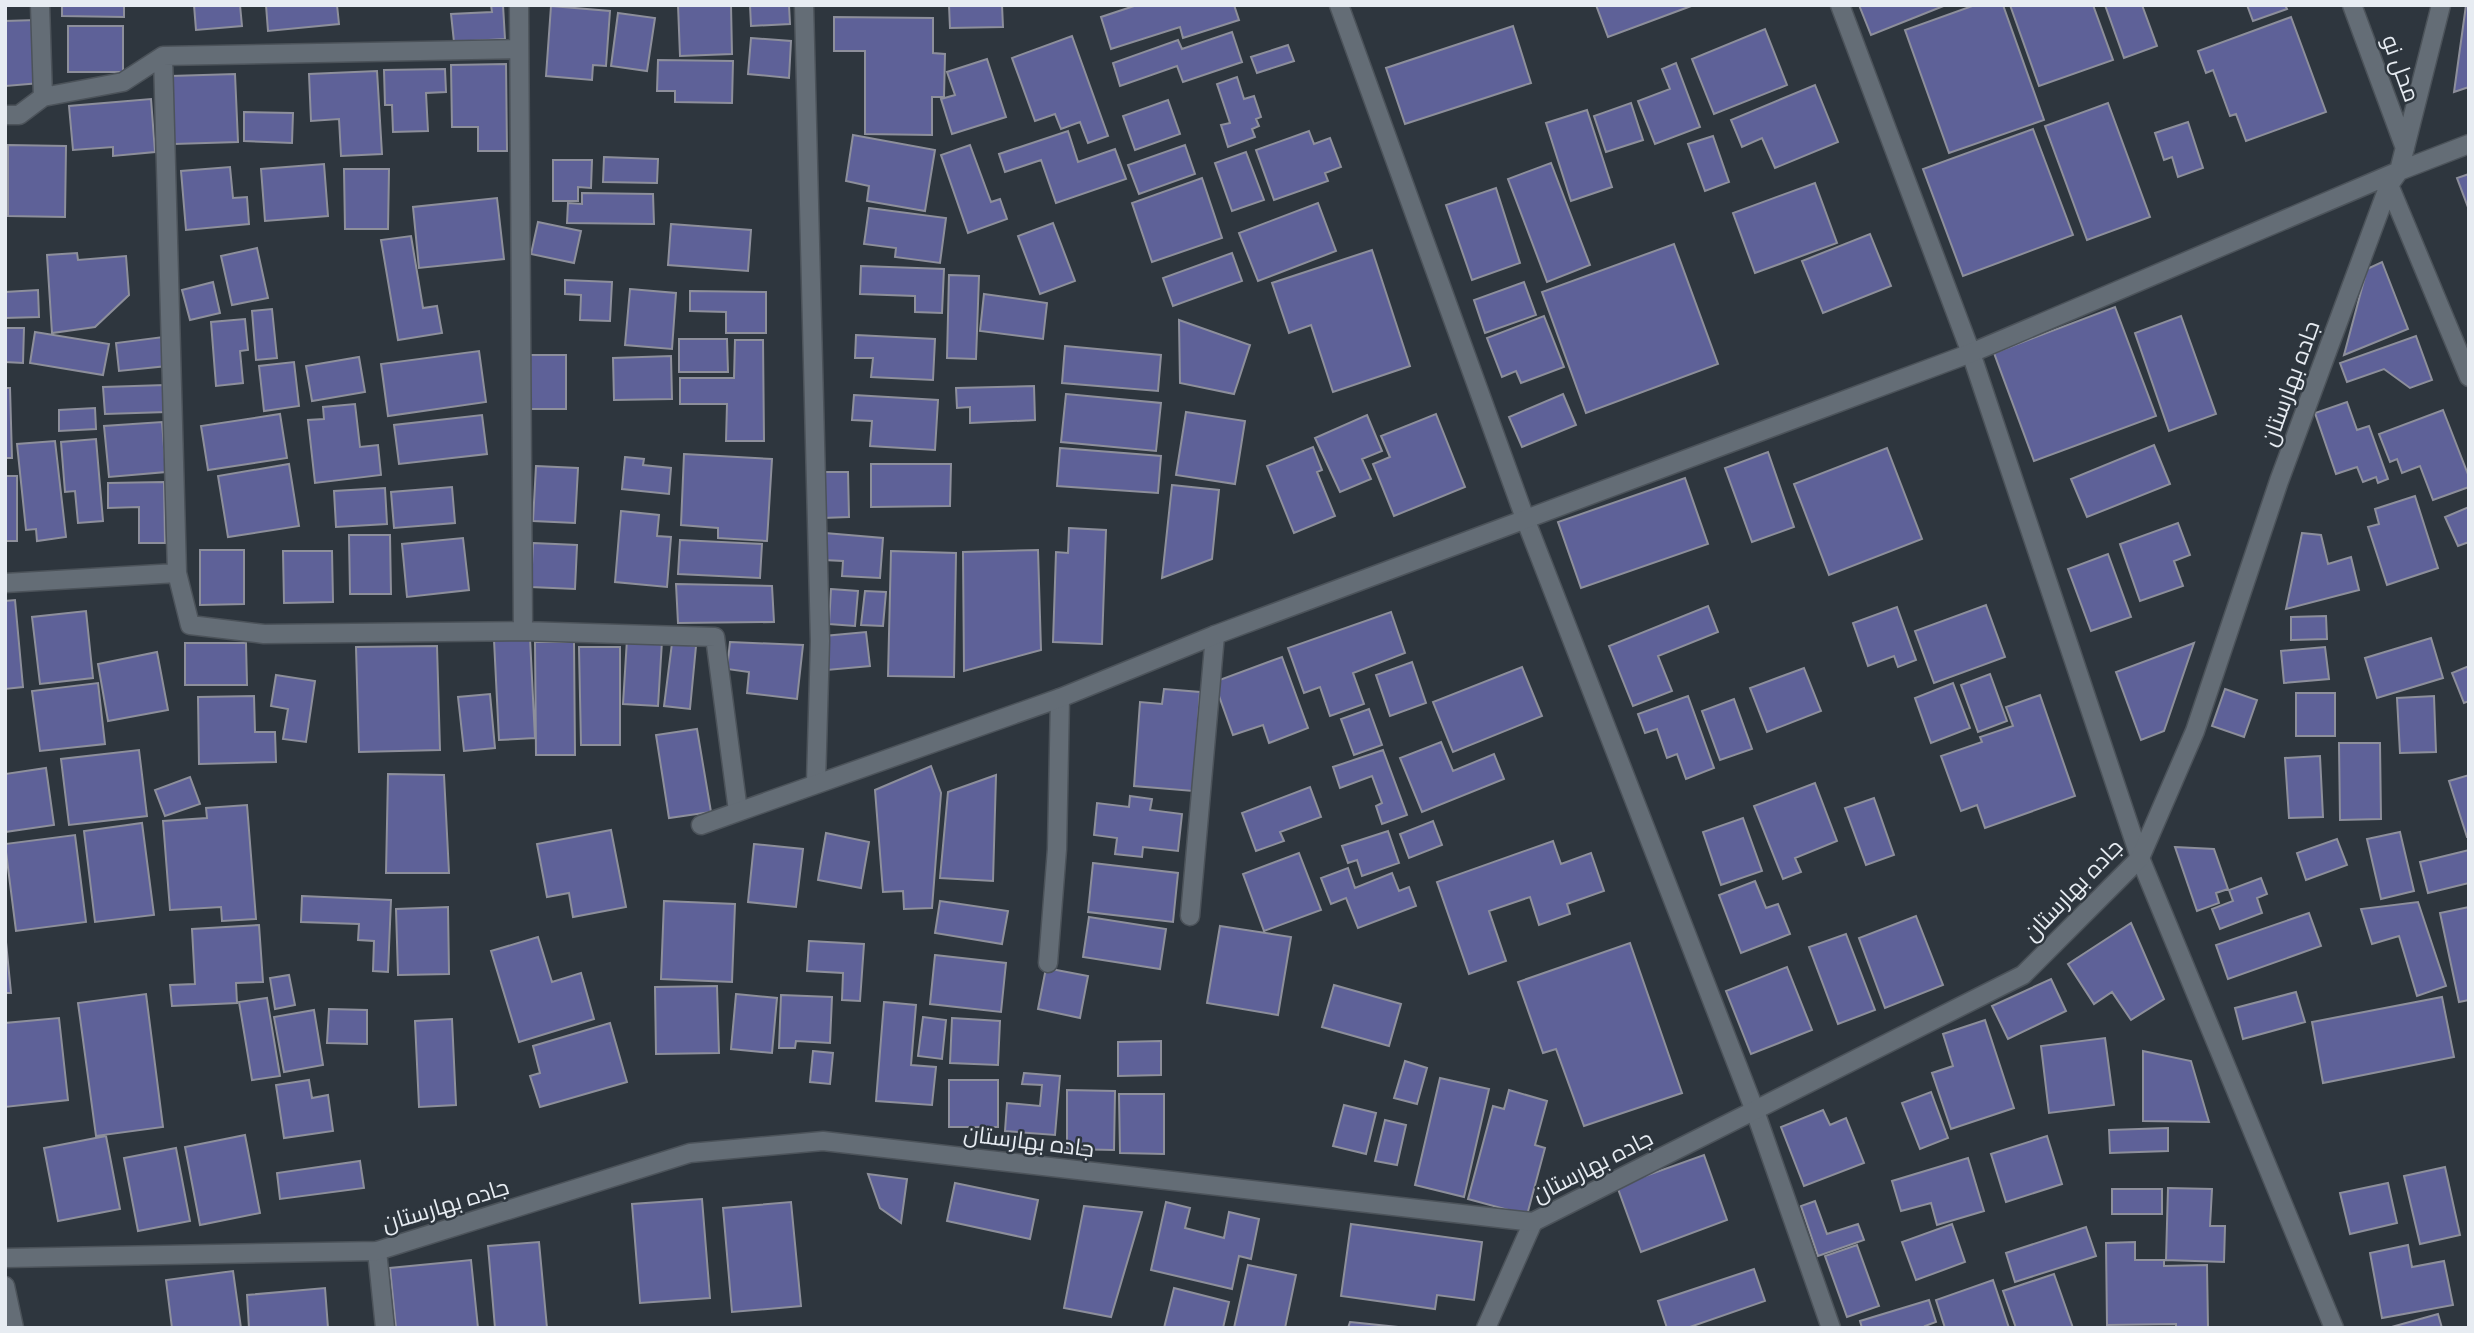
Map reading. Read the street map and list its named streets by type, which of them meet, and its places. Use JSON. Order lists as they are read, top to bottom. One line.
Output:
{"streets":{"street":["محل نو","جاده بهارستان"]},"crossings":[["محل نو","جاده بهارستان"]]}
